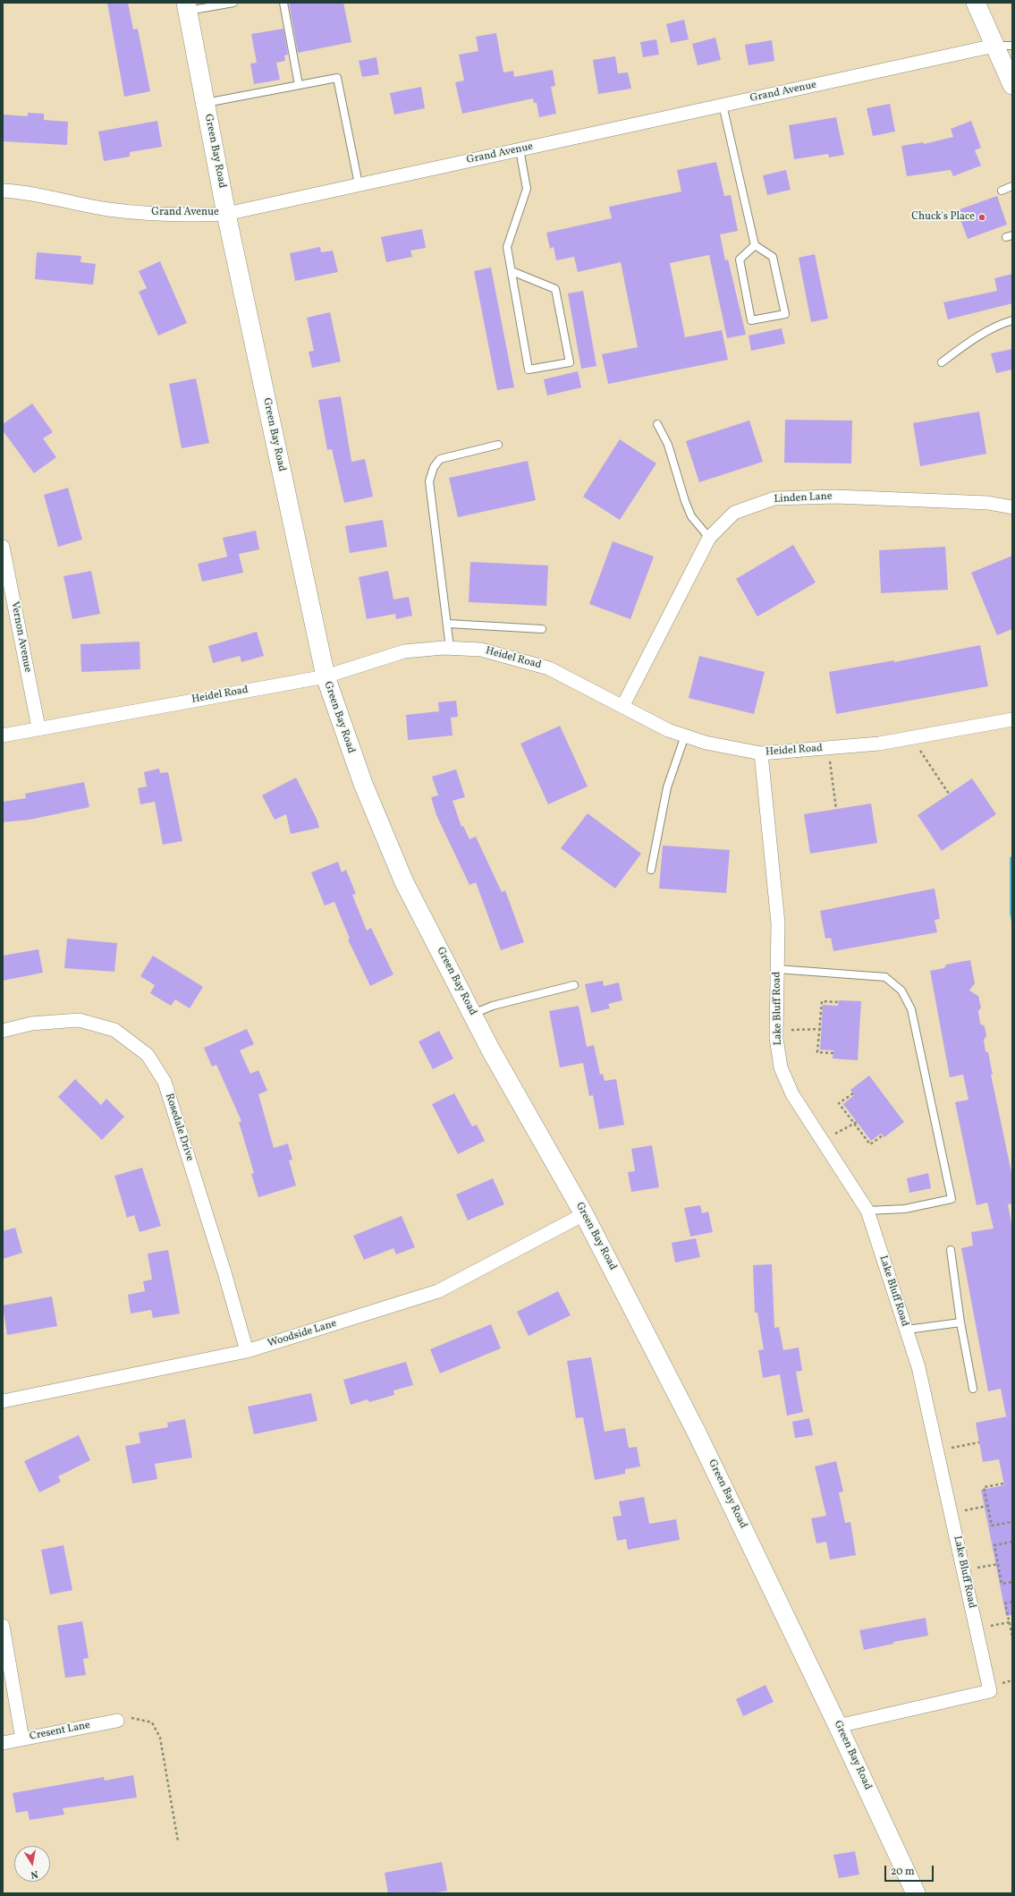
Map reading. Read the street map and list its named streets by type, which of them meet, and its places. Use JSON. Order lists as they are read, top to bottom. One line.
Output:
{"streets":{"street":["Grand Avenue","Green Bay Road","Linden Lane","Vernon Avenue","Heidel Road","Lake Bluff Road","Rosedale Drive","Woodside Lane","Cresent Lane"]},"crossings":[["Grand Avenue","Green Bay Road"],["Green Bay Road","Heidel Road"],["Green Bay Road","Lake Bluff Road"],["Green Bay Road","Woodside Lane"],["Linden Lane","Heidel Road"],["Vernon Avenue","Heidel Road"],["Heidel Road","Lake Bluff Road"],["Rosedale Drive","Woodside Lane"]],"places":["Chuck's Place"],"scale_bar":"20 m","north":"bottom"}
